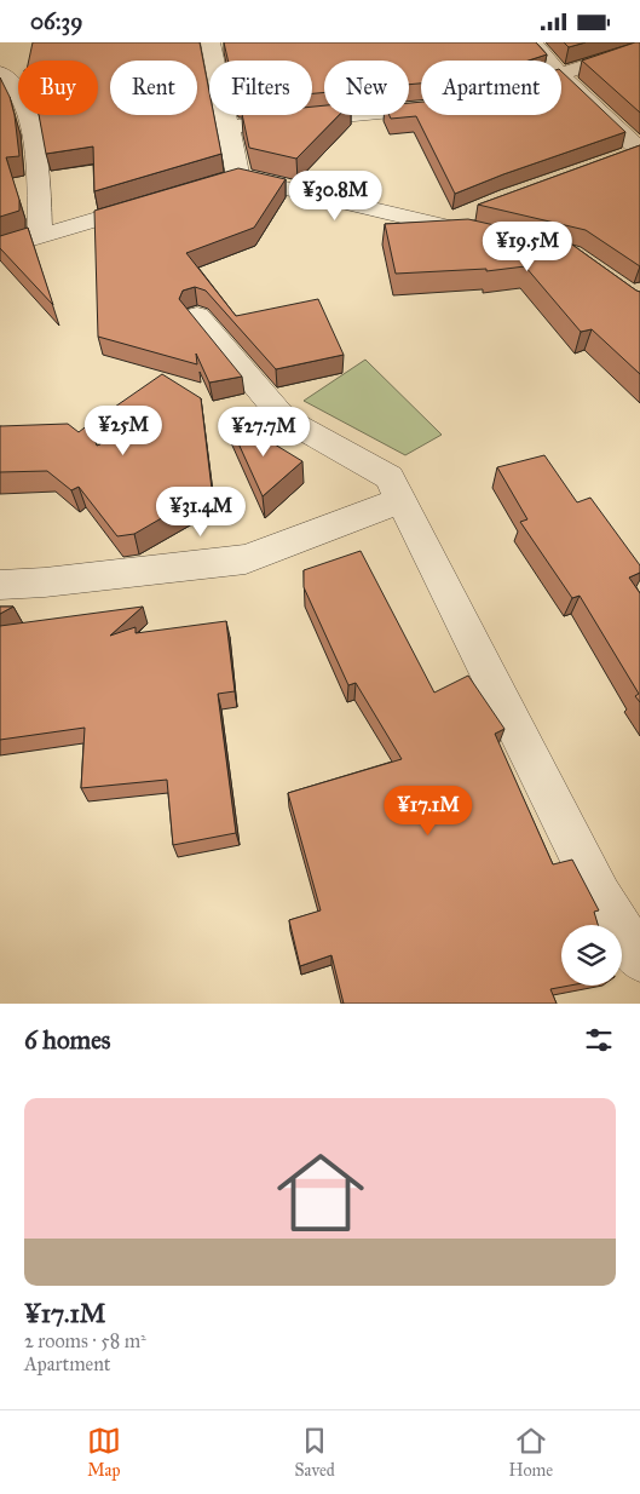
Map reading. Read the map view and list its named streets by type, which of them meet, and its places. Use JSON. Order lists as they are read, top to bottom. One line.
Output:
{"page":{"status":"06:39","chip":["Buy","Rent","Filters","New","Apartment"],"price":["¥30.8M","¥19.5M","¥25M","¥27.7M","¥31.4M","¥17.1M"],"heading":"6 homes","list":[{"name":"¥17.1M","note":"2 rooms · 58 m² · Apartment"}],"tabs":["Map","Saved","Home"]}}
